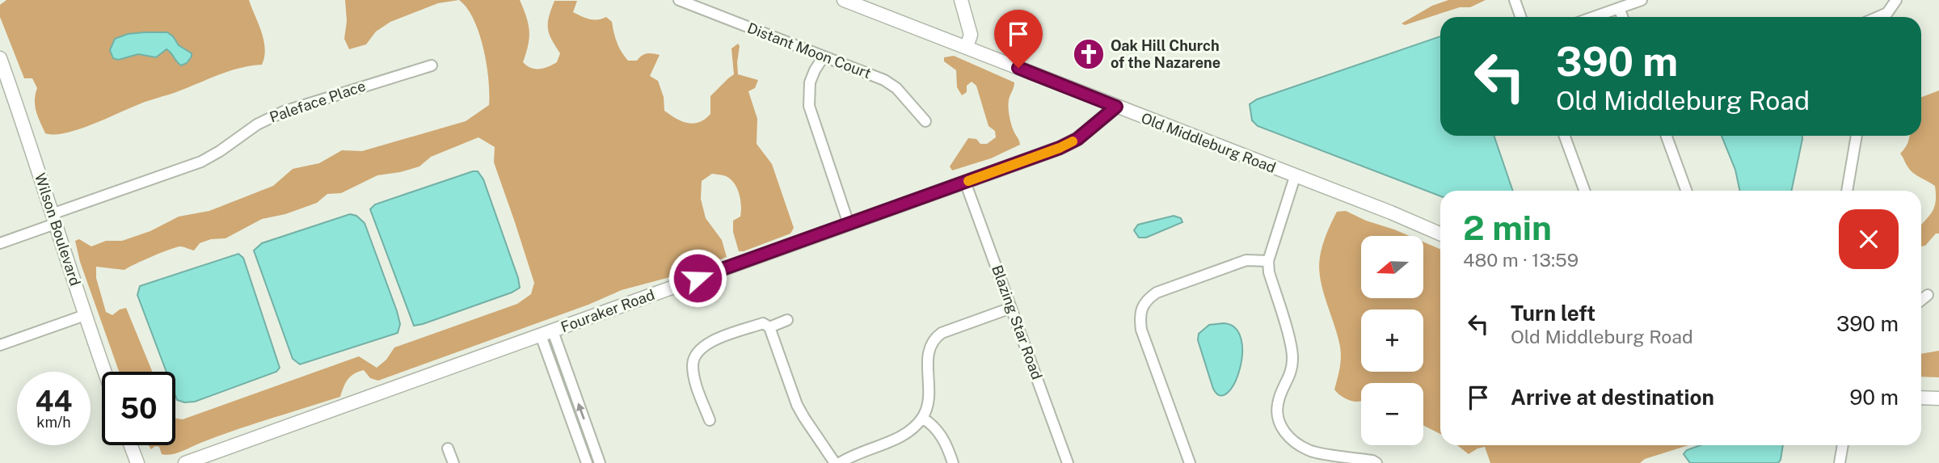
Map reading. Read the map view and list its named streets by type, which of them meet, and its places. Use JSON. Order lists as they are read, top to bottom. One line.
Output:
{"streets":{"main road":["Old Middleburg Road","Wilson Boulevard","Fouraker Road"],"street":["Distant Moon Court","Paleface Place","Blazing Star Road"]},"crossings":[["Paleface Place","Wilson Boulevard"],["Old Middleburg Road","Fouraker Road"],["Fouraker Road","Blazing Star Road"]],"places":{"church":["Oak Hill Church of the Nazarene"]},"north":"left","page":{"turn":["390 m","Old Middleburg Road"],"heading":["2 min","480 m · 13:59"],"map_buttons":["+","−"],"list":[{"name":"Turn left","note":"Old Middleburg Road","value":"390 m"},{"name":"Arrive at destination","value":"90 m"}],"speed":"44 km/h","limit":"50"}}
